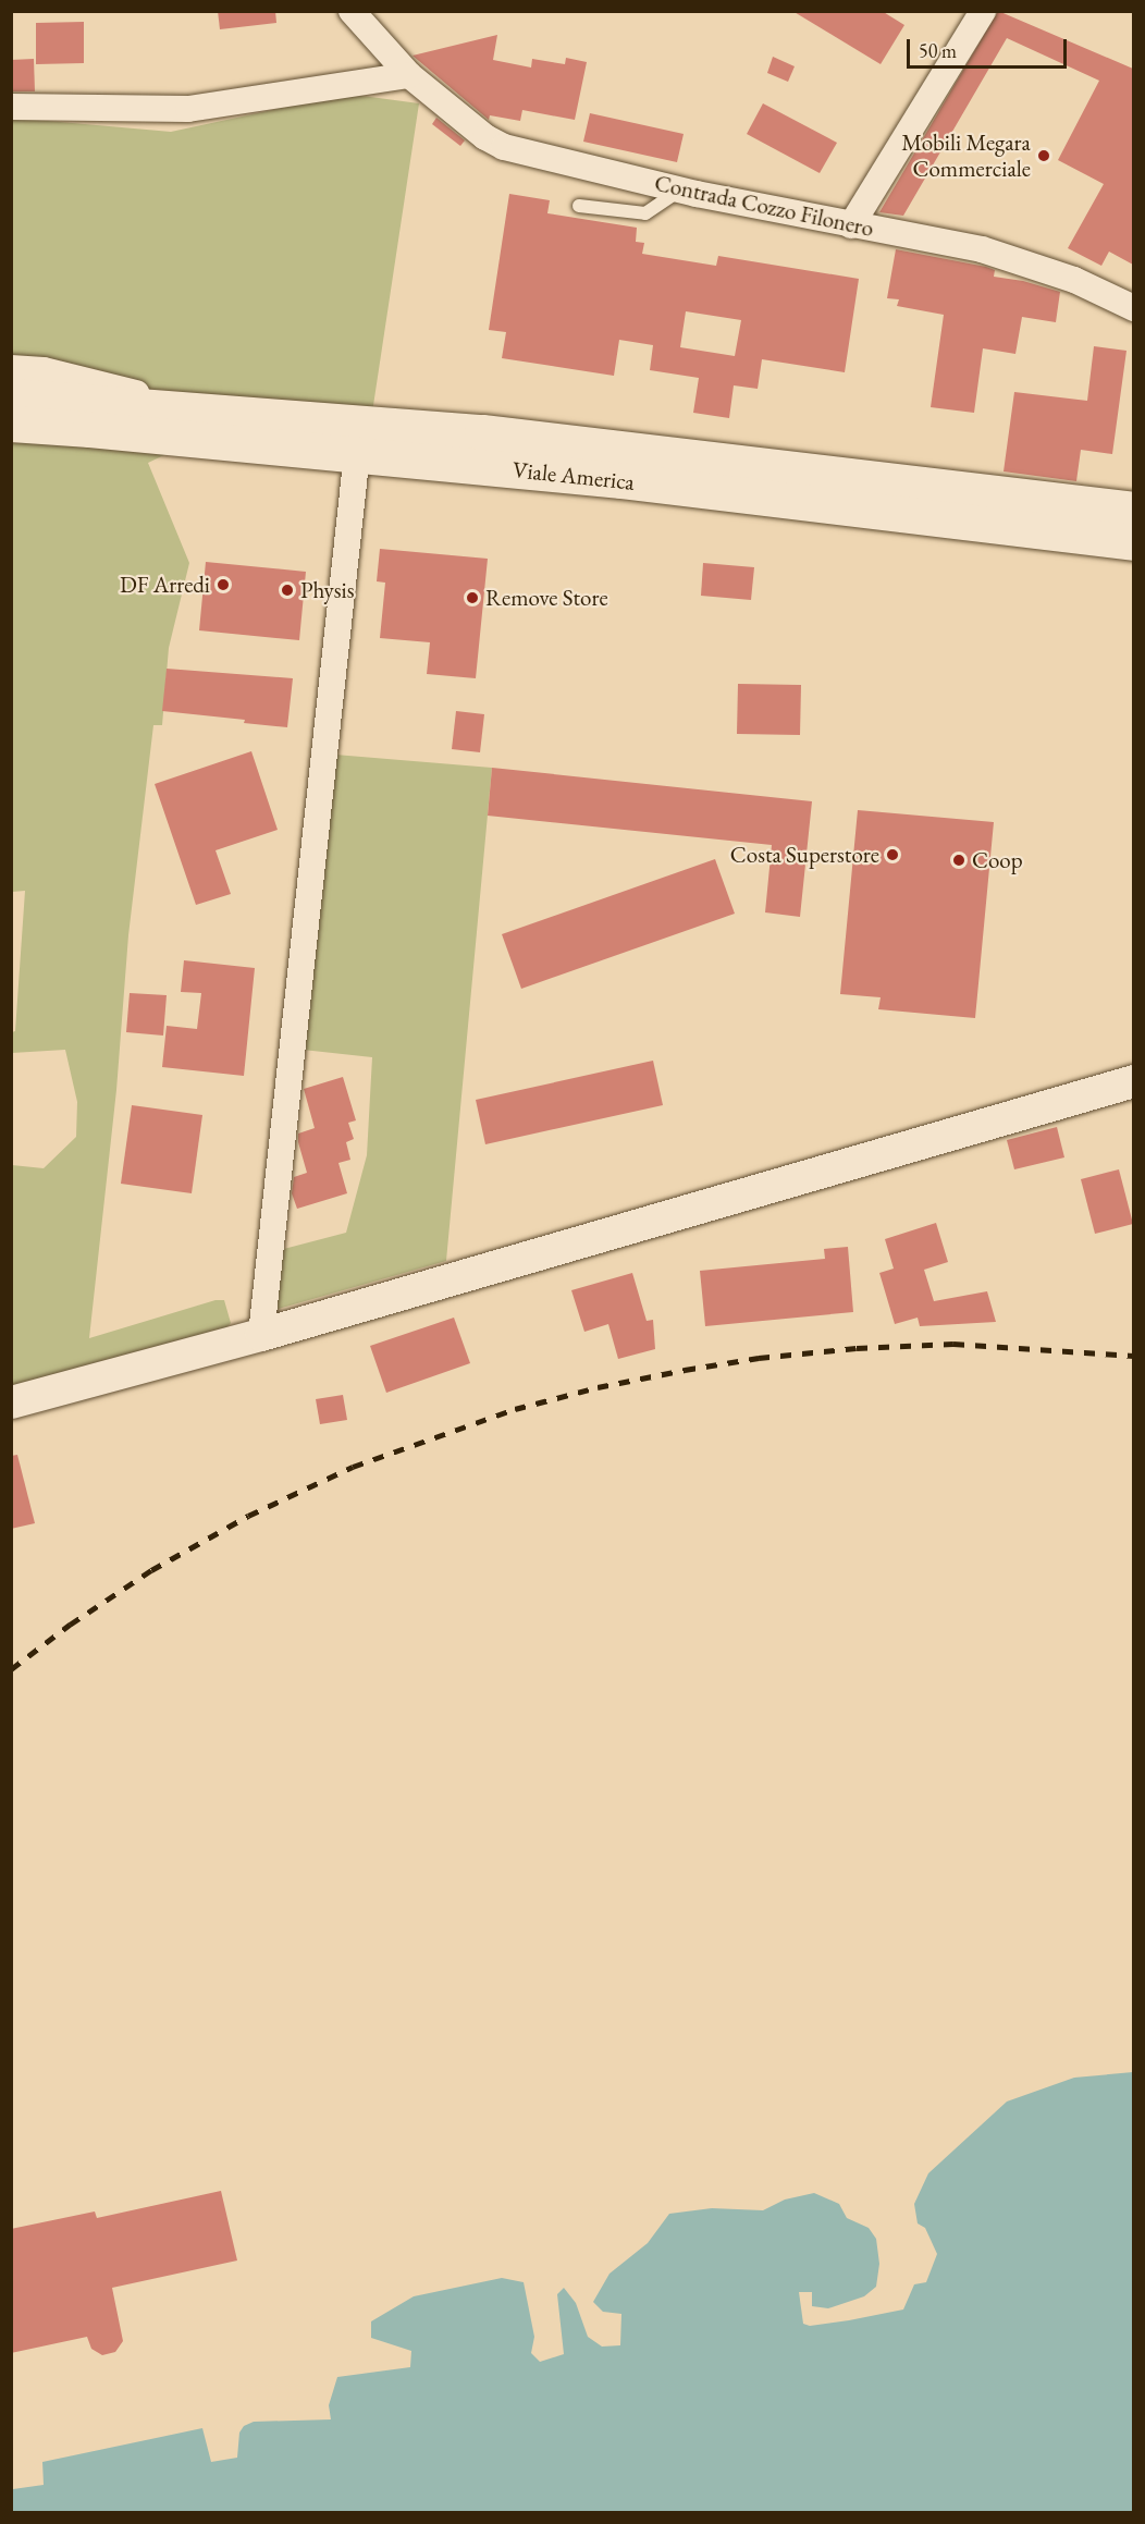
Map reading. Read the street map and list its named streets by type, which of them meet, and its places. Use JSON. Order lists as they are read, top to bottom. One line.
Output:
{"streets":{"main road":["Viale America"],"street":["Contrada Cozzo Filonero"]},"places":["Mobili Megara Commerciale","DF Arredi","Physis","Remove Store","Costa Superstore","Coop"],"scale_bar":"50 m"}
